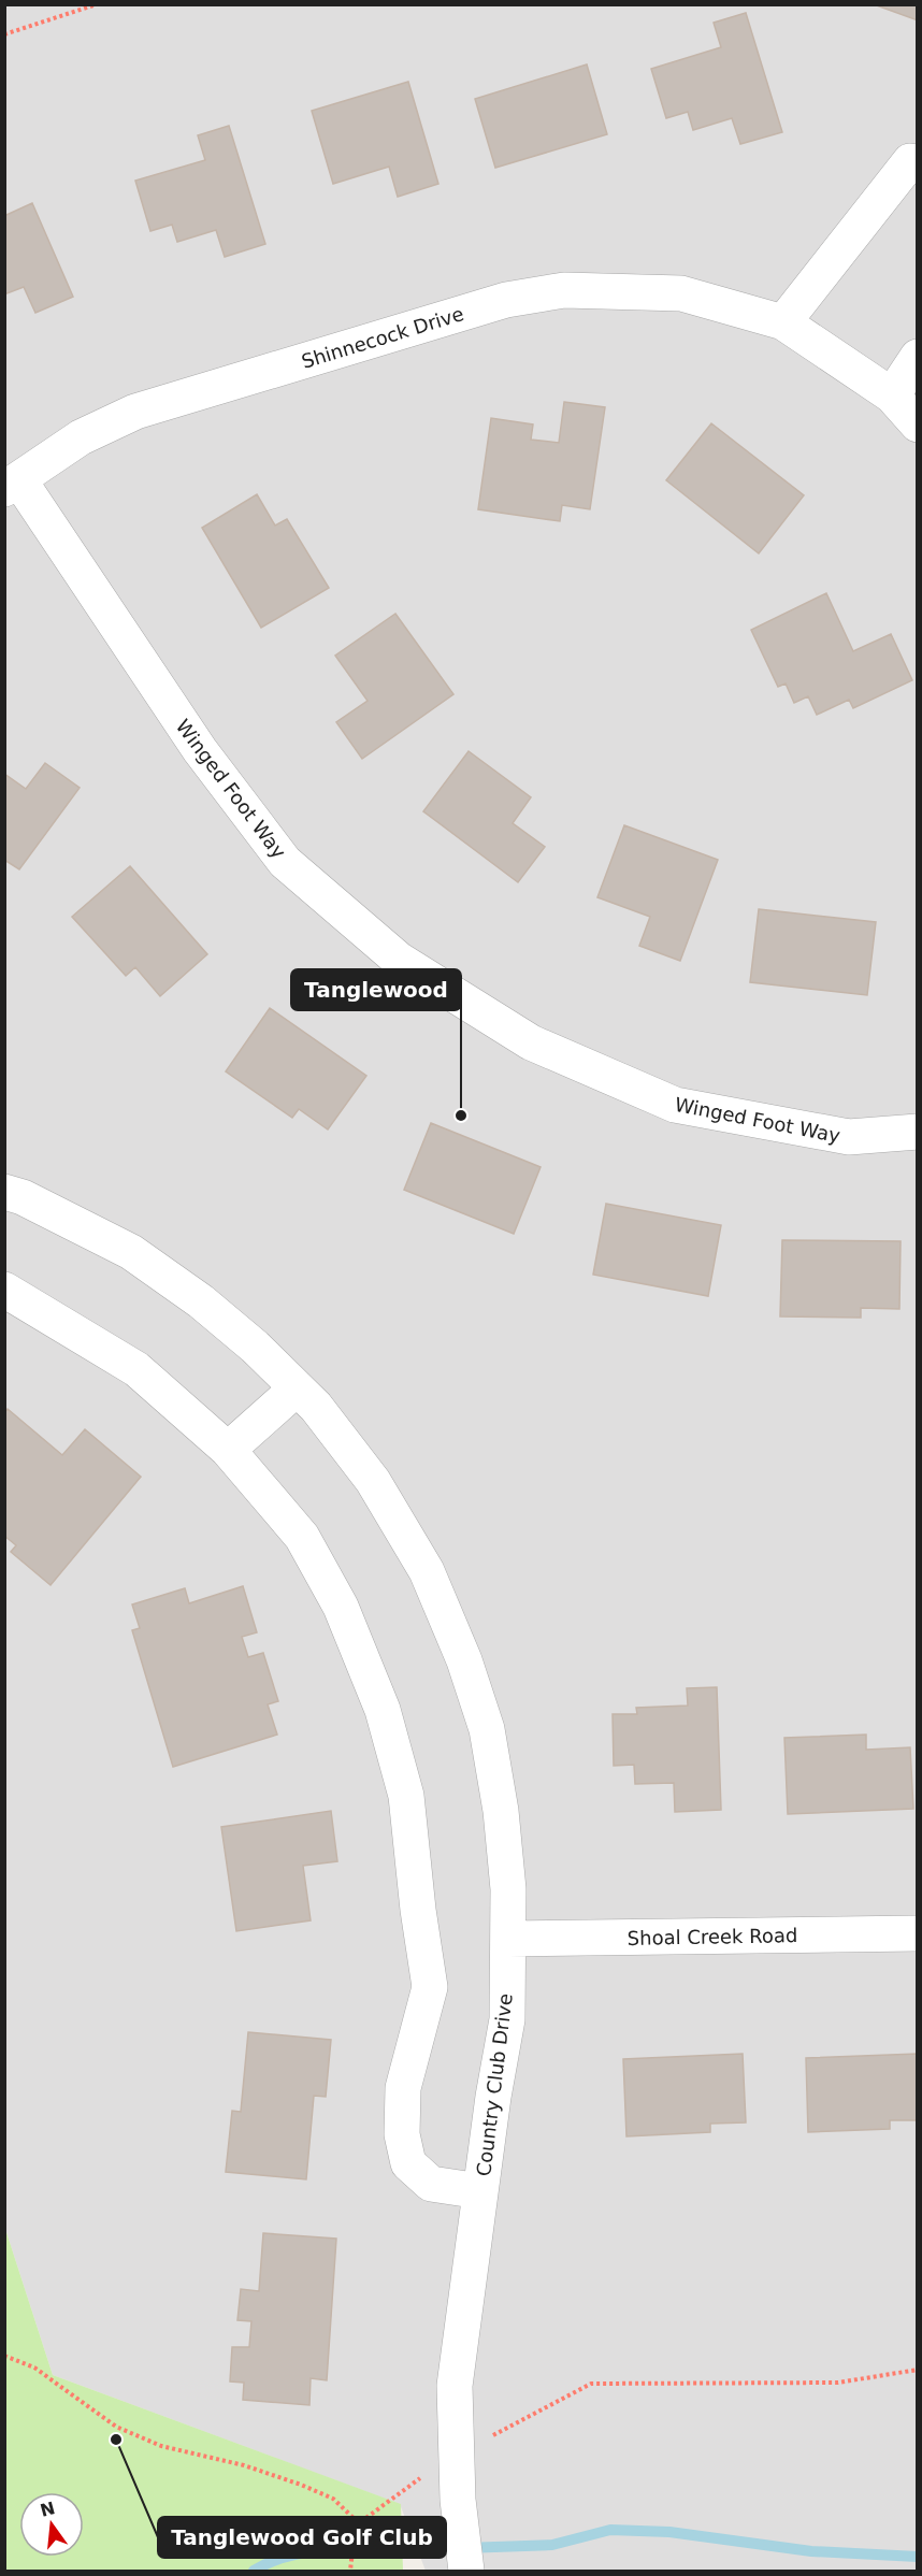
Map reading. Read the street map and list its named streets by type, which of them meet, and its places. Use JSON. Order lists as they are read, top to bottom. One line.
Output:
{"streets":{"street":["Shinnecock Drive","Winged Foot Way","Shoal Creek Road","Country Club Drive"]},"crossings":[["Shinnecock Drive","Winged Foot Way"],["Shoal Creek Road","Country Club Drive"]],"places":["Tanglewood","Tanglewood Golf Club"],"north":"top"}
